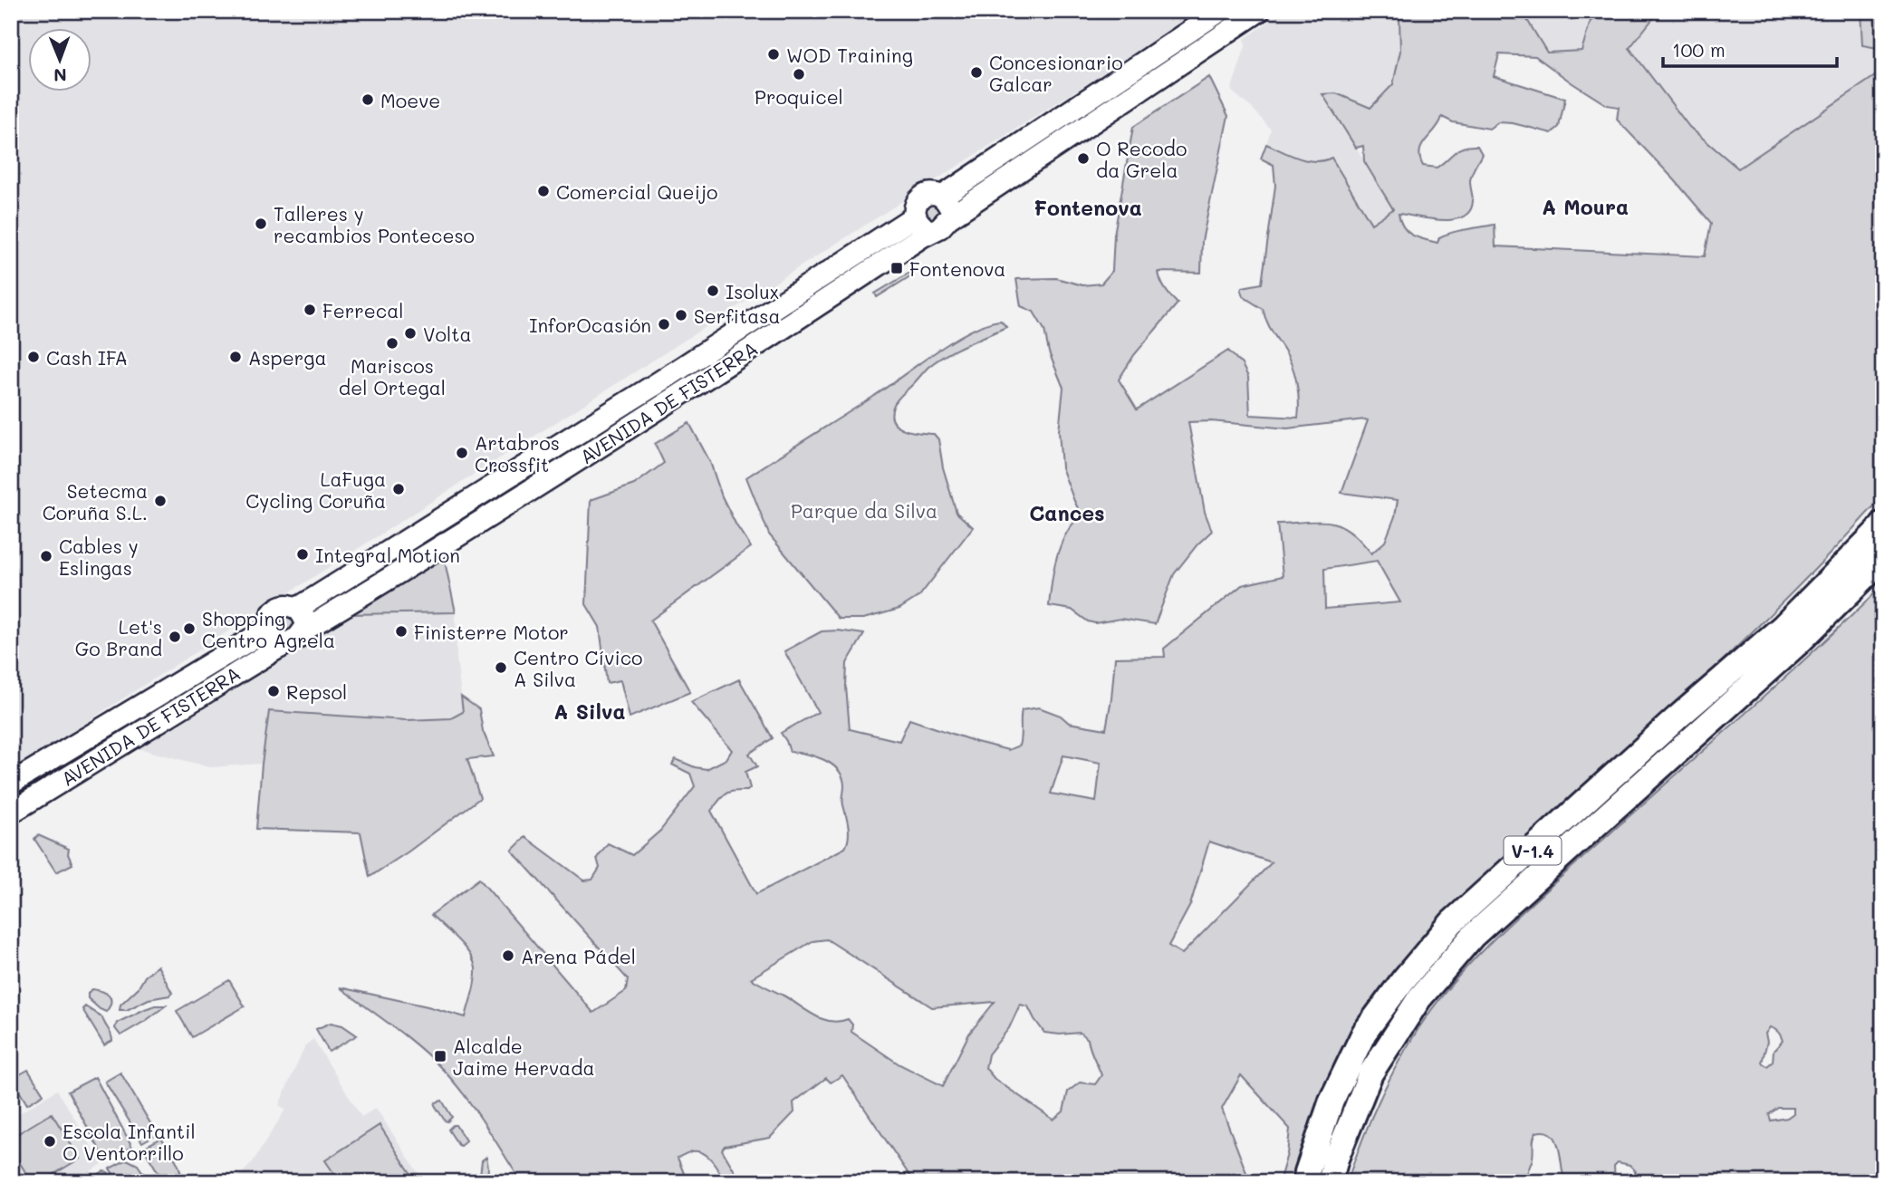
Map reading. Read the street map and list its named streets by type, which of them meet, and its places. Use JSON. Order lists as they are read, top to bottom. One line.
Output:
{"streets":{"highway":["V-1.4"],"main road":["AVENIDA DE FISTERRA"]},"districts":["A Moura","Fontenova","Cances","A Silva"],"parks":["Parque da Silva"],"places":{"other":["WOD Training","Concesionario Galcar","Proquicel","Moeve","O Recodo da Grela","Comercial Queijo","Talleres y recambios Ponteceso","Isolux","Ferrecal","Serfitasa","InforOcasión","Volta","Mariscos del Ortegal","Cash IFA","Asperga","Artabros Crossfit","LaFuga Cycling Coruña","Setecma Coruña S.L.","Integral Motion","Cables y Eslingas","Shopping Centro Agrela","Finisterre Motor","Let's Go Brand","Centro Cívico A Silva","Repsol","Arena Pádel","Escola Infantil O Ventorrillo"],"transit":["Fontenova","Alcalde Jaime Hervada"]},"scale_bar":"100 m","north":"bottom"}
